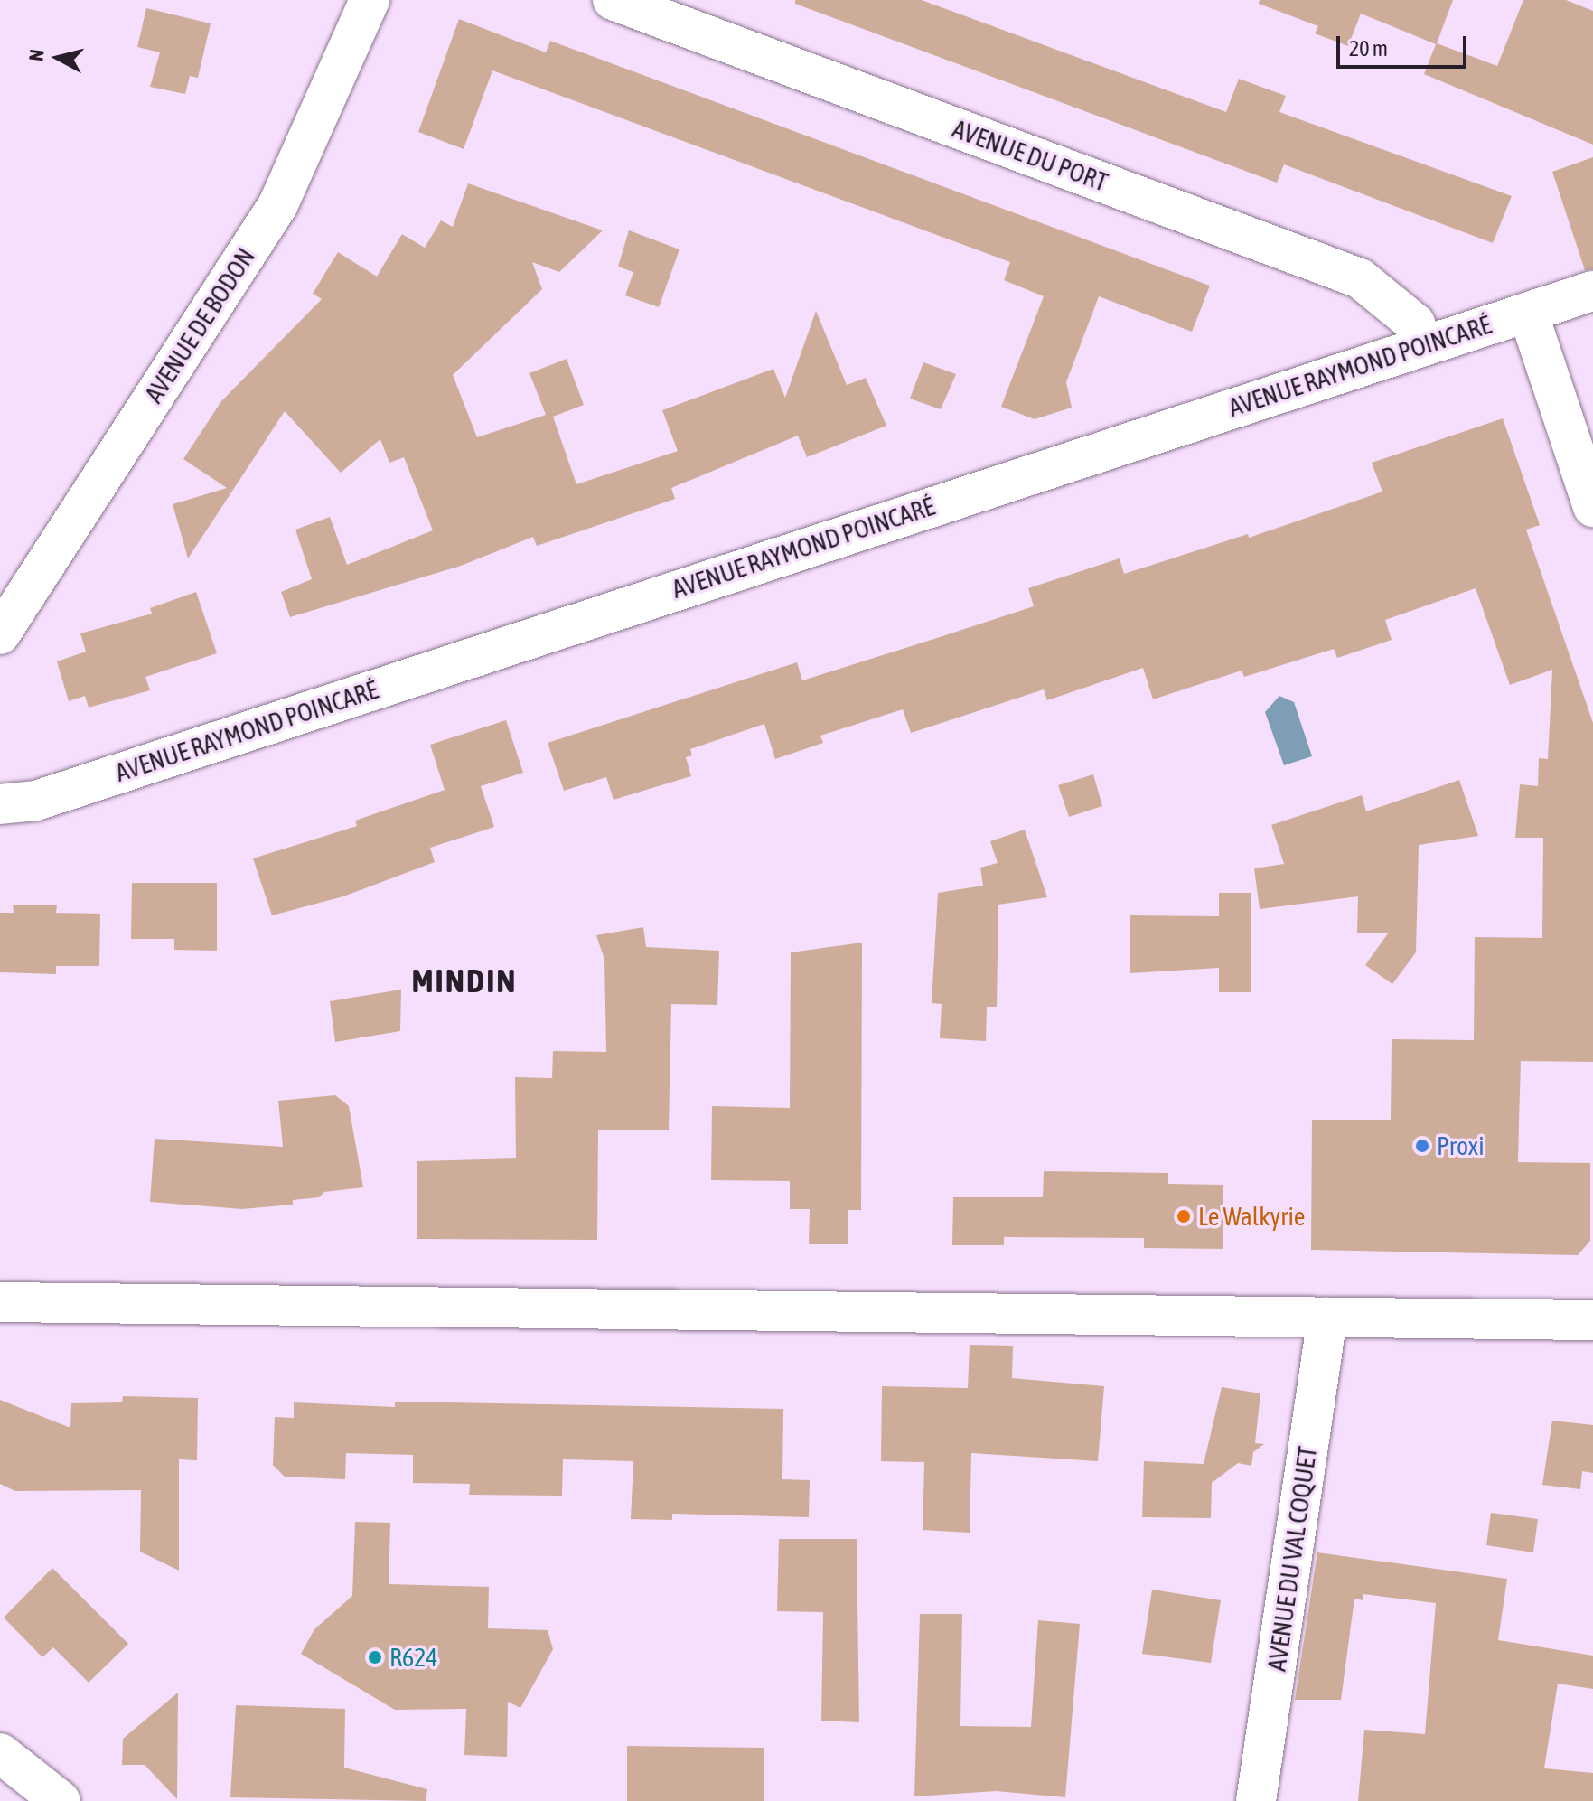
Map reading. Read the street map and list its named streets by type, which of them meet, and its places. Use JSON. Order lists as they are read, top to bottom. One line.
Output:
{"streets":{"street":["AVENUE DU PORT","AVENUE DE BODON","AVENUE RAYMOND POINCARÉ","AVENUE DU VAL COQUET"]},"crossings":[["AVENUE DU PORT","AVENUE RAYMOND POINCARÉ"]],"districts":["MINDIN"],"places":["Proxi","Le Walkyrie","R624"],"scale_bar":"20 m","north":"left"}
